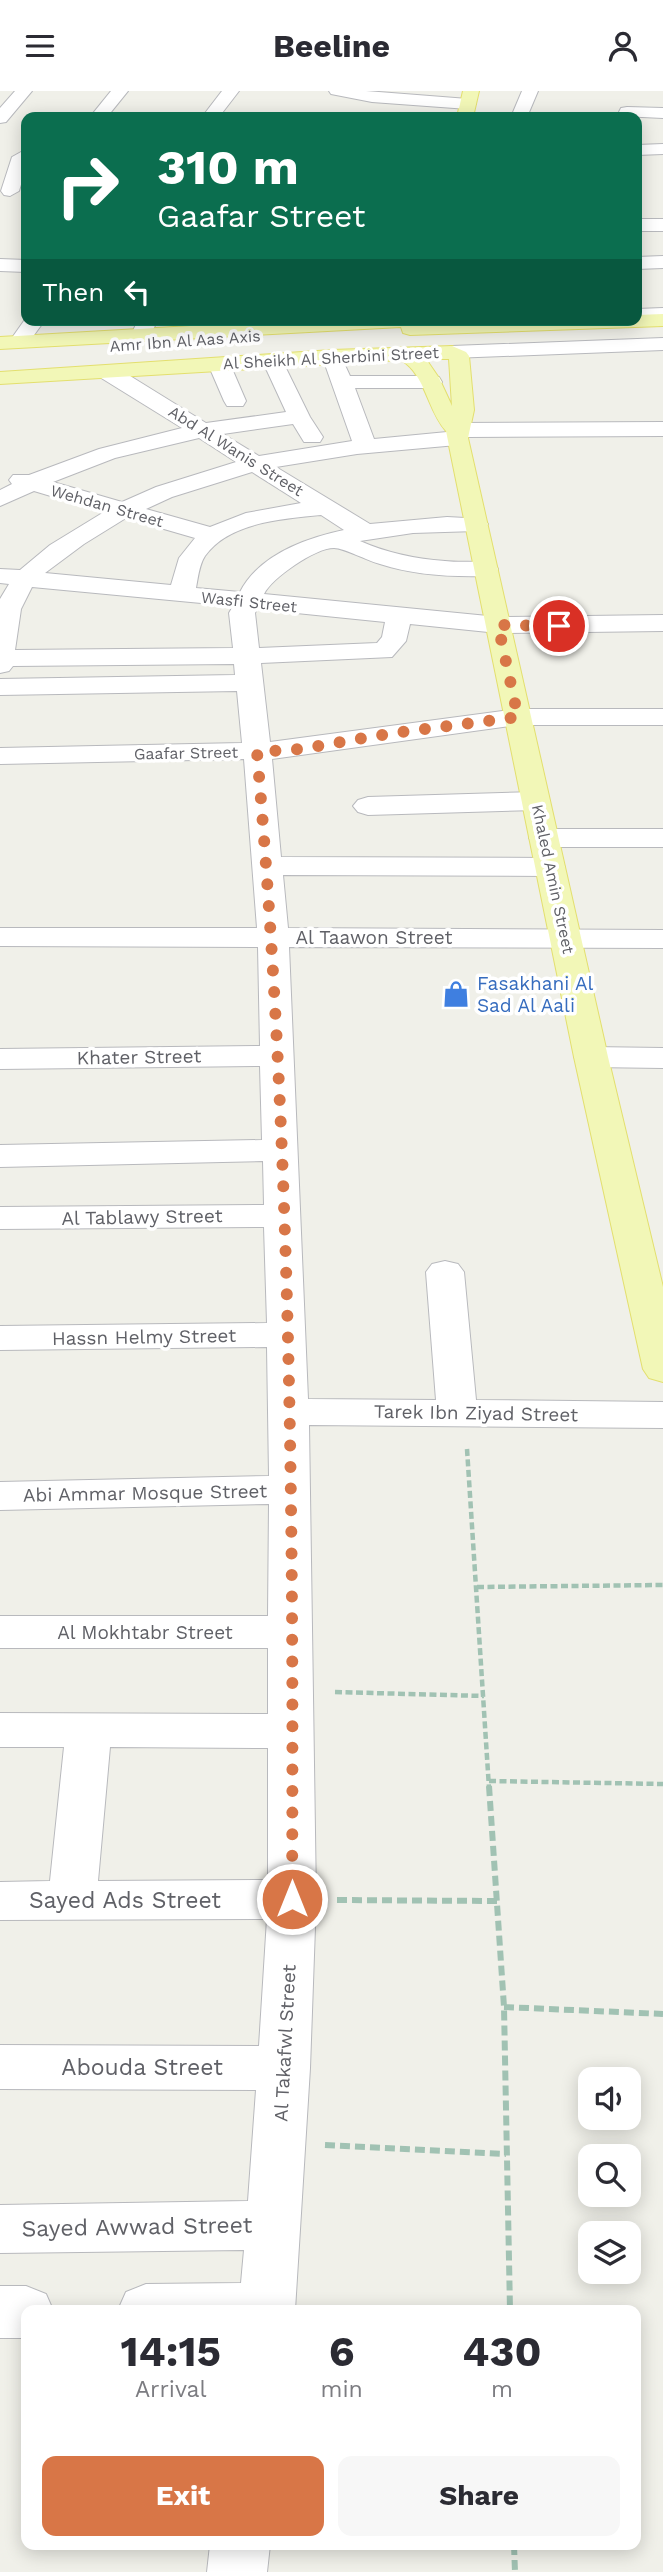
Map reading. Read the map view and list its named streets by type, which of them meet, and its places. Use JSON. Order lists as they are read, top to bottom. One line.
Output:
{"streets":{"main road":["Amr Ibn Al Aas Axis","Al Sheikh Al Sherbini Street","Khaled Amin Street"],"street":["Abd Al Wanis Street","Wehdan Street","Wasfi Street","Gaafar Street","Al Taawon Street","Khater Street","Al Tablawy Street","Hassn Helmy Street","Tarek Ibn Ziyad Street","Abi Ammar Mosque Street","Al Mokhtabr Street","Sayed Ads Street","Al Takafwl Street","Abouda Street","Sayed Awwad Street"]},"crossings":[["Al Sheikh Al Sherbini Street","Abd Al Wanis Street"],["Al Sheikh Al Sherbini Street","Khaled Amin Street"],["Wasfi Street","Khaled Amin Street"],["Wasfi Street","Al Takafwl Street"],["Gaafar Street","Khaled Amin Street"],["Gaafar Street","Al Takafwl Street"],["Khaled Amin Street","Al Taawon Street"],["Al Taawon Street","Al Takafwl Street"],["Khater Street","Al Takafwl Street"],["Al Tablawy Street","Al Takafwl Street"],["Hassn Helmy Street","Al Takafwl Street"],["Tarek Ibn Ziyad Street","Al Takafwl Street"],["Abi Ammar Mosque Street","Al Takafwl Street"],["Al Mokhtabr Street","Al Takafwl Street"],["Sayed Ads Street","Al Takafwl Street"],["Al Takafwl Street","Abouda Street"],["Al Takafwl Street","Sayed Awwad Street"]],"places":{"shop":["Fasakhani Al Sad Al Aali"]},"page":{"header":"Beeline","turn":["310 m","Gaafar Street"],"then":"Then","eta":["14:15","Arrival","6","min","430","m"],"buttons":["Exit","Share"]}}
